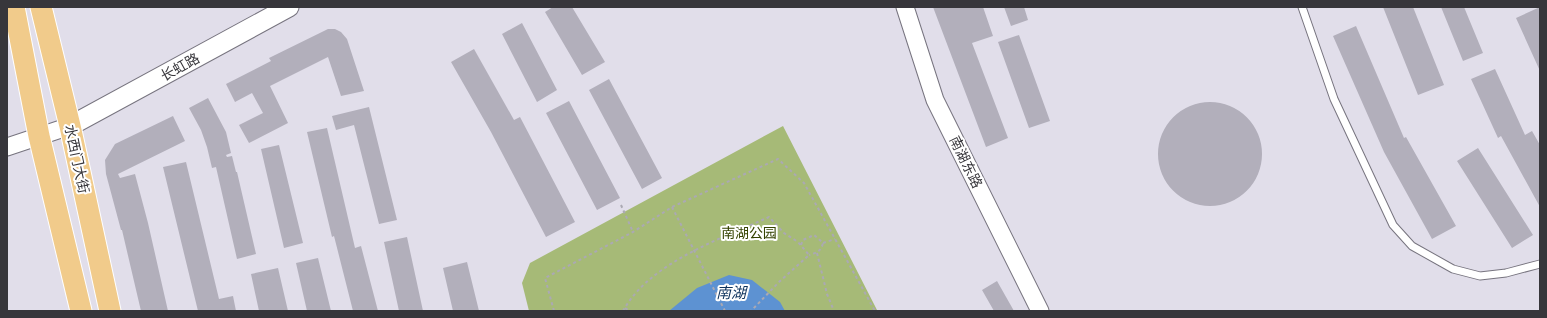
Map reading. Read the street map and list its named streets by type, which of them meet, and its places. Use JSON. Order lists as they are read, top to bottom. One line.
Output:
{"streets":{"main road":["长虹路","水西门大街"],"street":["南湖东路"]},"crossings":[["长虹路","水西门大街"]],"water":["南湖"],"parks":["南湖公园"]}
